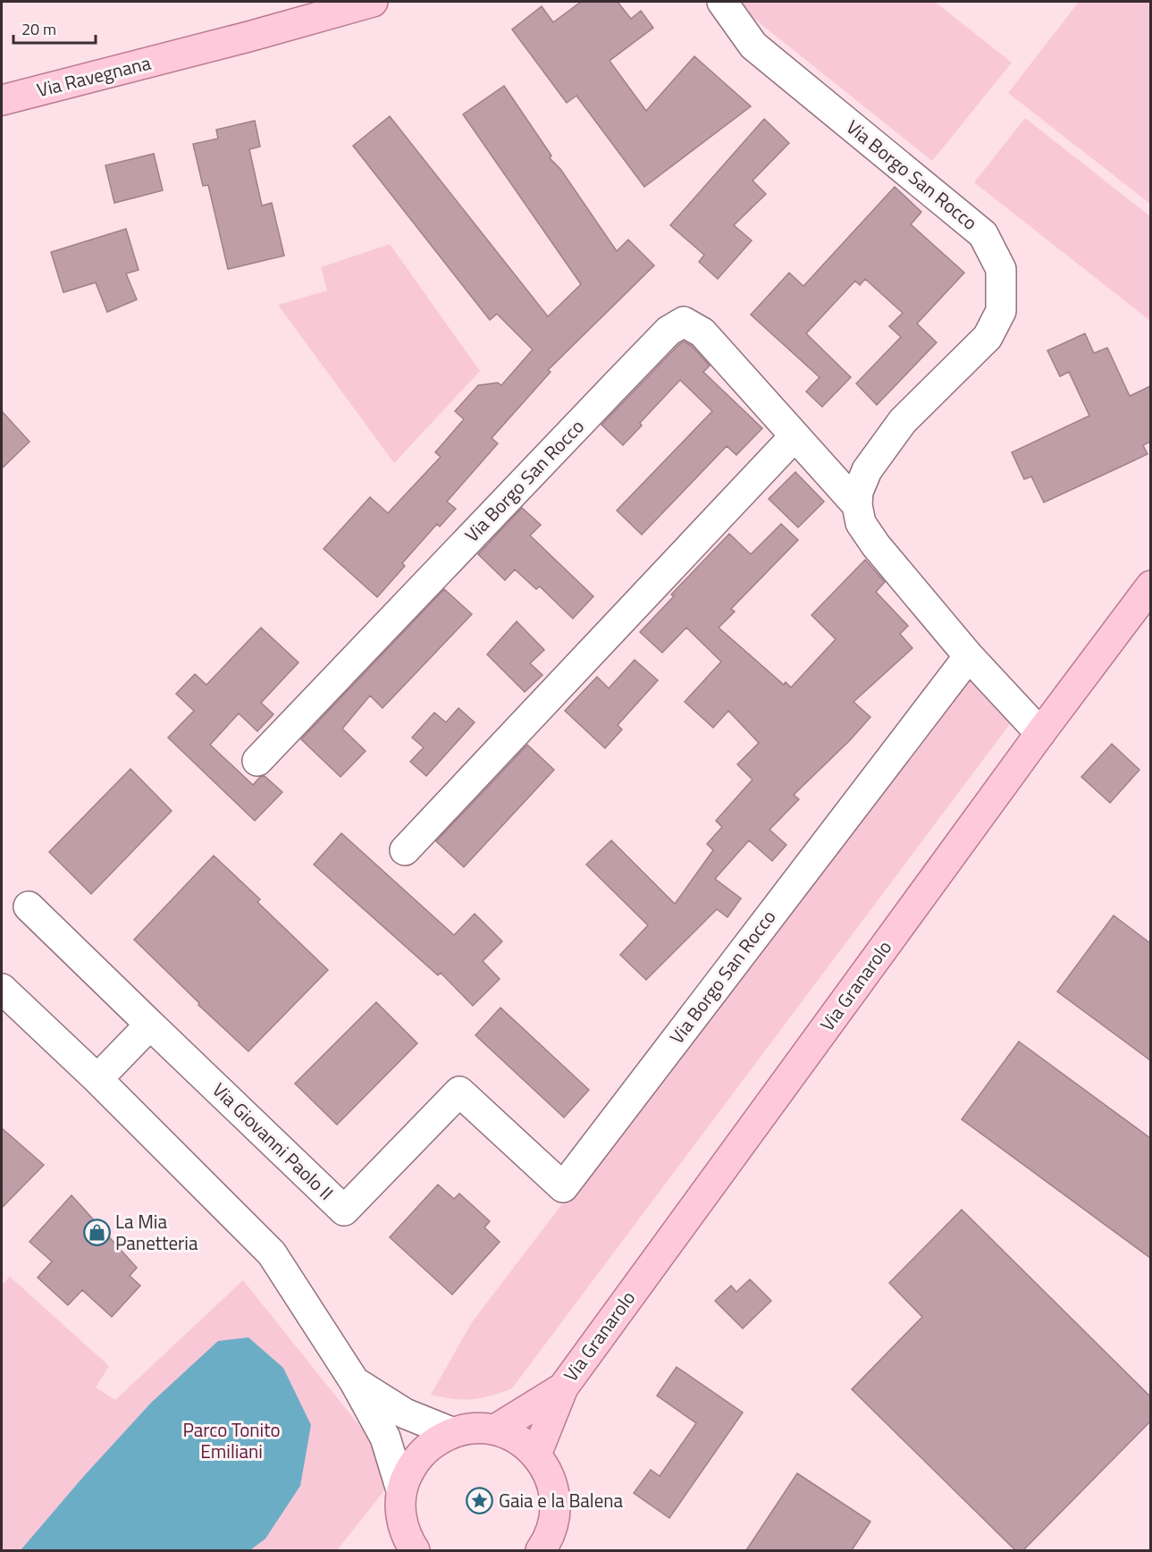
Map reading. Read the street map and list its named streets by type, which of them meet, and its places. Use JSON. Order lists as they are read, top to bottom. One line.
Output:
{"streets":{"main road":["Via Ravegnana","Via Granarolo"],"street":["Via Borgo San Rocco","Via Giovanni Paolo II"]},"crossings":[["Via Borgo San Rocco","Via Granarolo"],["Via Borgo San Rocco","Via Giovanni Paolo II"]],"parks":["Parco Tonito Emiliani"],"places":{"shop":["La Mia Panetteria"],"place":["Gaia e la Balena"]},"scale_bar":"20 m"}
